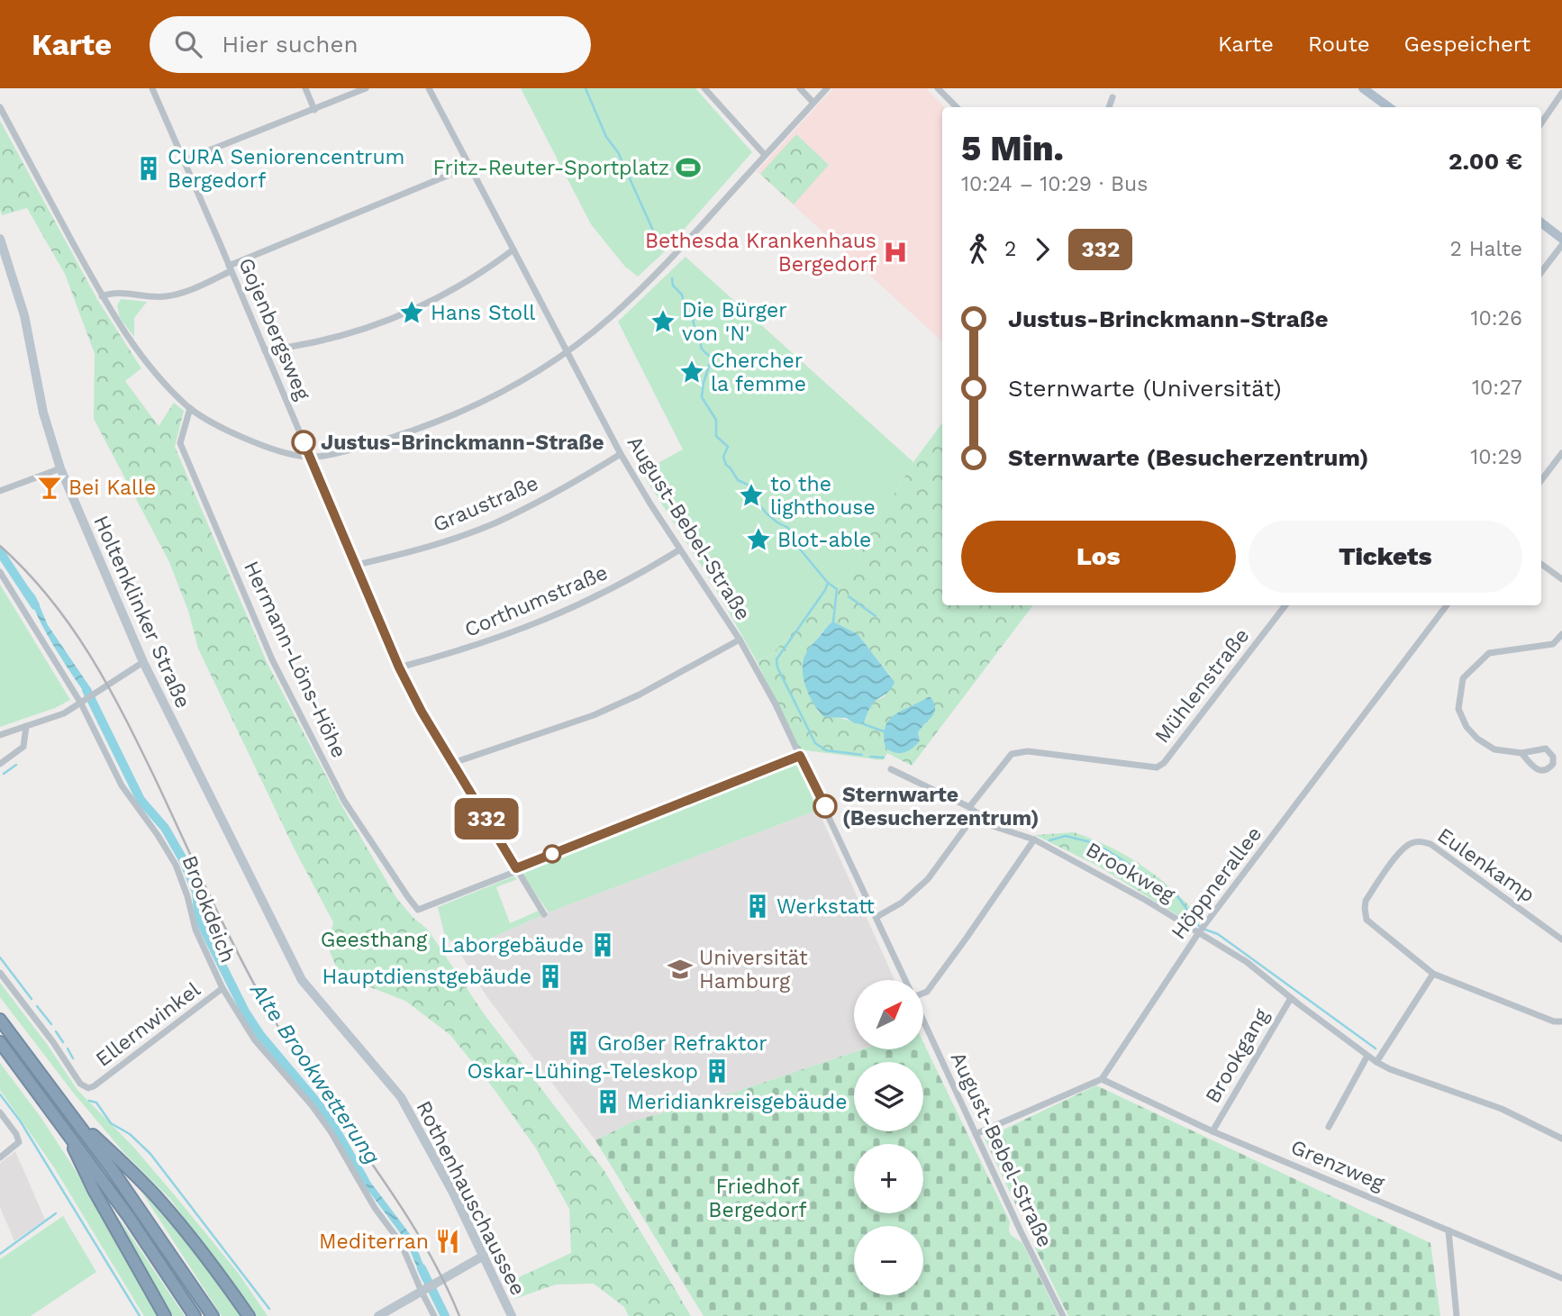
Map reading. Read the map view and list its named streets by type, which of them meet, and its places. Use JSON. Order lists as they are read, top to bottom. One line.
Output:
{"streets":{"main road":["Holtenklinker Straße","Rothenhauschaussee"],"street":["Gojenbergsweg","Graustraße","August-Bebel-Straße","Corthumstraße","Hermann-Löns-Höhe","Mühlenstraße","Eulenkamp","Brookweg","Höppnerallee","Brookdeich","Ellernwinkel","Brookgang","Grenzweg"]},"crossings":[["Gojenbergsweg","Graustraße"],["Gojenbergsweg","Corthumstraße"],["Gojenbergsweg","Hermann-Löns-Höhe"],["Graustraße","August-Bebel-Straße"],["August-Bebel-Straße","Corthumstraße"],["Holtenklinker Straße","Rothenhauschaussee"],["Mühlenstraße","Brookweg"],["Brookweg","Höppnerallee"],["Brookweg","Brookgang"],["Höppnerallee","Grenzweg"],["Brookdeich","Ellernwinkel"],["Brookgang","Grenzweg"]],"water":["Alte Brookwetterung"],"parks":["Geesthang","Friedhof Bergedorf"],"places":{"sports":["Fritz-Reuter-Sportplatz"],"building":["CURA Seniorencentrum Bergedorf","Werkstatt","Laborgebäude","Hauptdienstgebäude","Großer Refraktor","Oskar-Lühing-Teleskop","Meridiankreisgebäude"],"hospital":["Bethesda Krankenhaus Bergedorf"],"place":["Hans Stoll","Die Bürger von 'N'","Chercher la femme","to the lighthouse","Blot-able"],"other":["Justus-Brinckmann-Straße","Sternwarte (Besucherzentrum)"],"bar":["Bei Kalle"],"school or university":["Universität Hamburg"],"restaurant":["Mediterran"]},"lines":["bus line 332"],"north":"top right","page":{"header":"Karte","search":"Hier suchen","nav":["Karte","Route","Gespeichert"],"on_map":"332","heading":["5 Min.","10:24 – 10:29 · Bus","2.00 €"],"legs":["2","332","2 Halte"],"list":[{"name":"Justus-Brinckmann-Straße","value":"10:26"},{"name":"Sternwarte (Universität)","value":"10:27"},{"name":"Sternwarte (Besucherzentrum)","value":"10:29"}],"buttons":["Los","Tickets"],"map_buttons":["+","−"]}}
